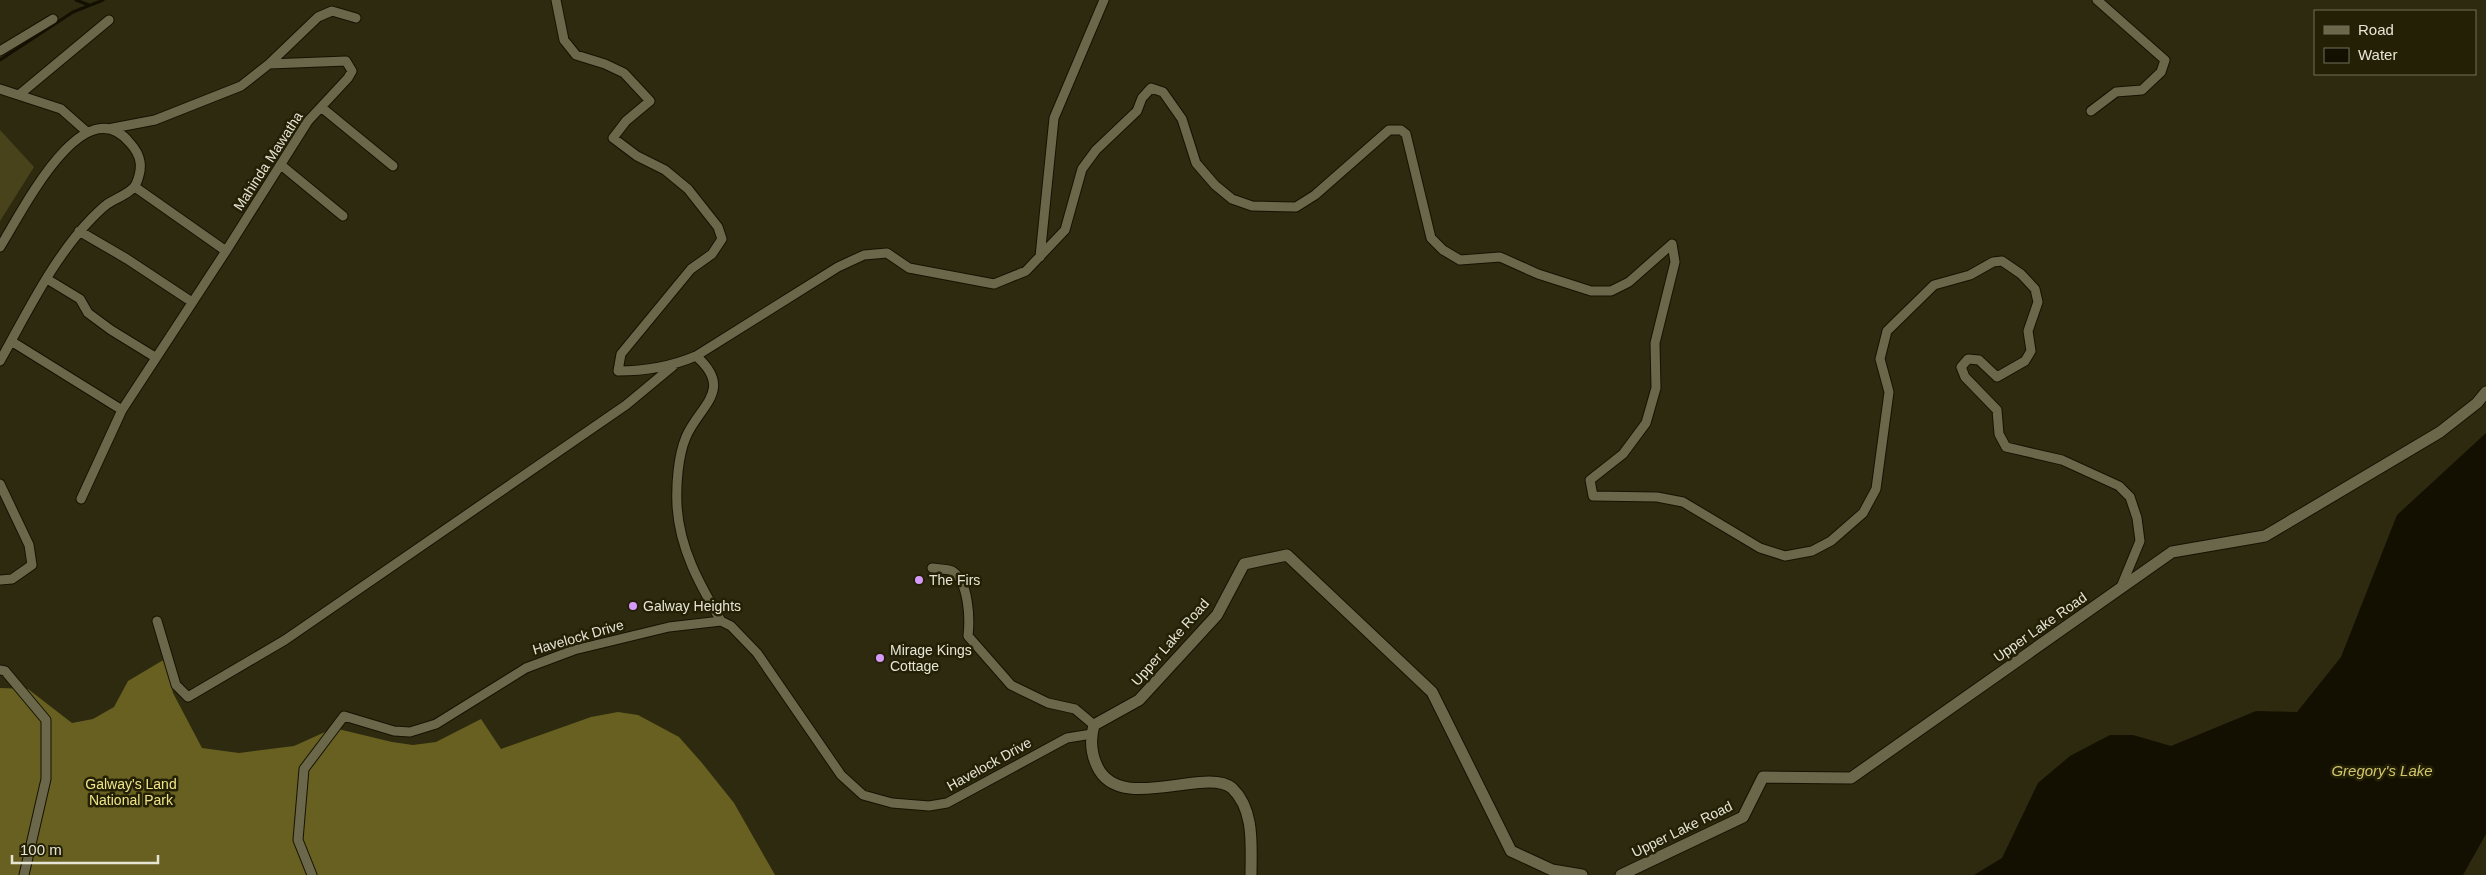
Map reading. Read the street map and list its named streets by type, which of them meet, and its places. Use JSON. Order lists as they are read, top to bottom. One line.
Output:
{"streets":{"street":["Mahinda Mawatha","Upper Lake Road","Havelock Drive"]},"crossings":[["Upper Lake Road","Havelock Drive"]],"water":["Gregory's Lake"],"parks":["Galway's Land National Park"],"places":["The Firs","Galway Heights","Mirage Kings Cottage"],"legend":["Road","Water"],"scale_bar":"100 m"}
